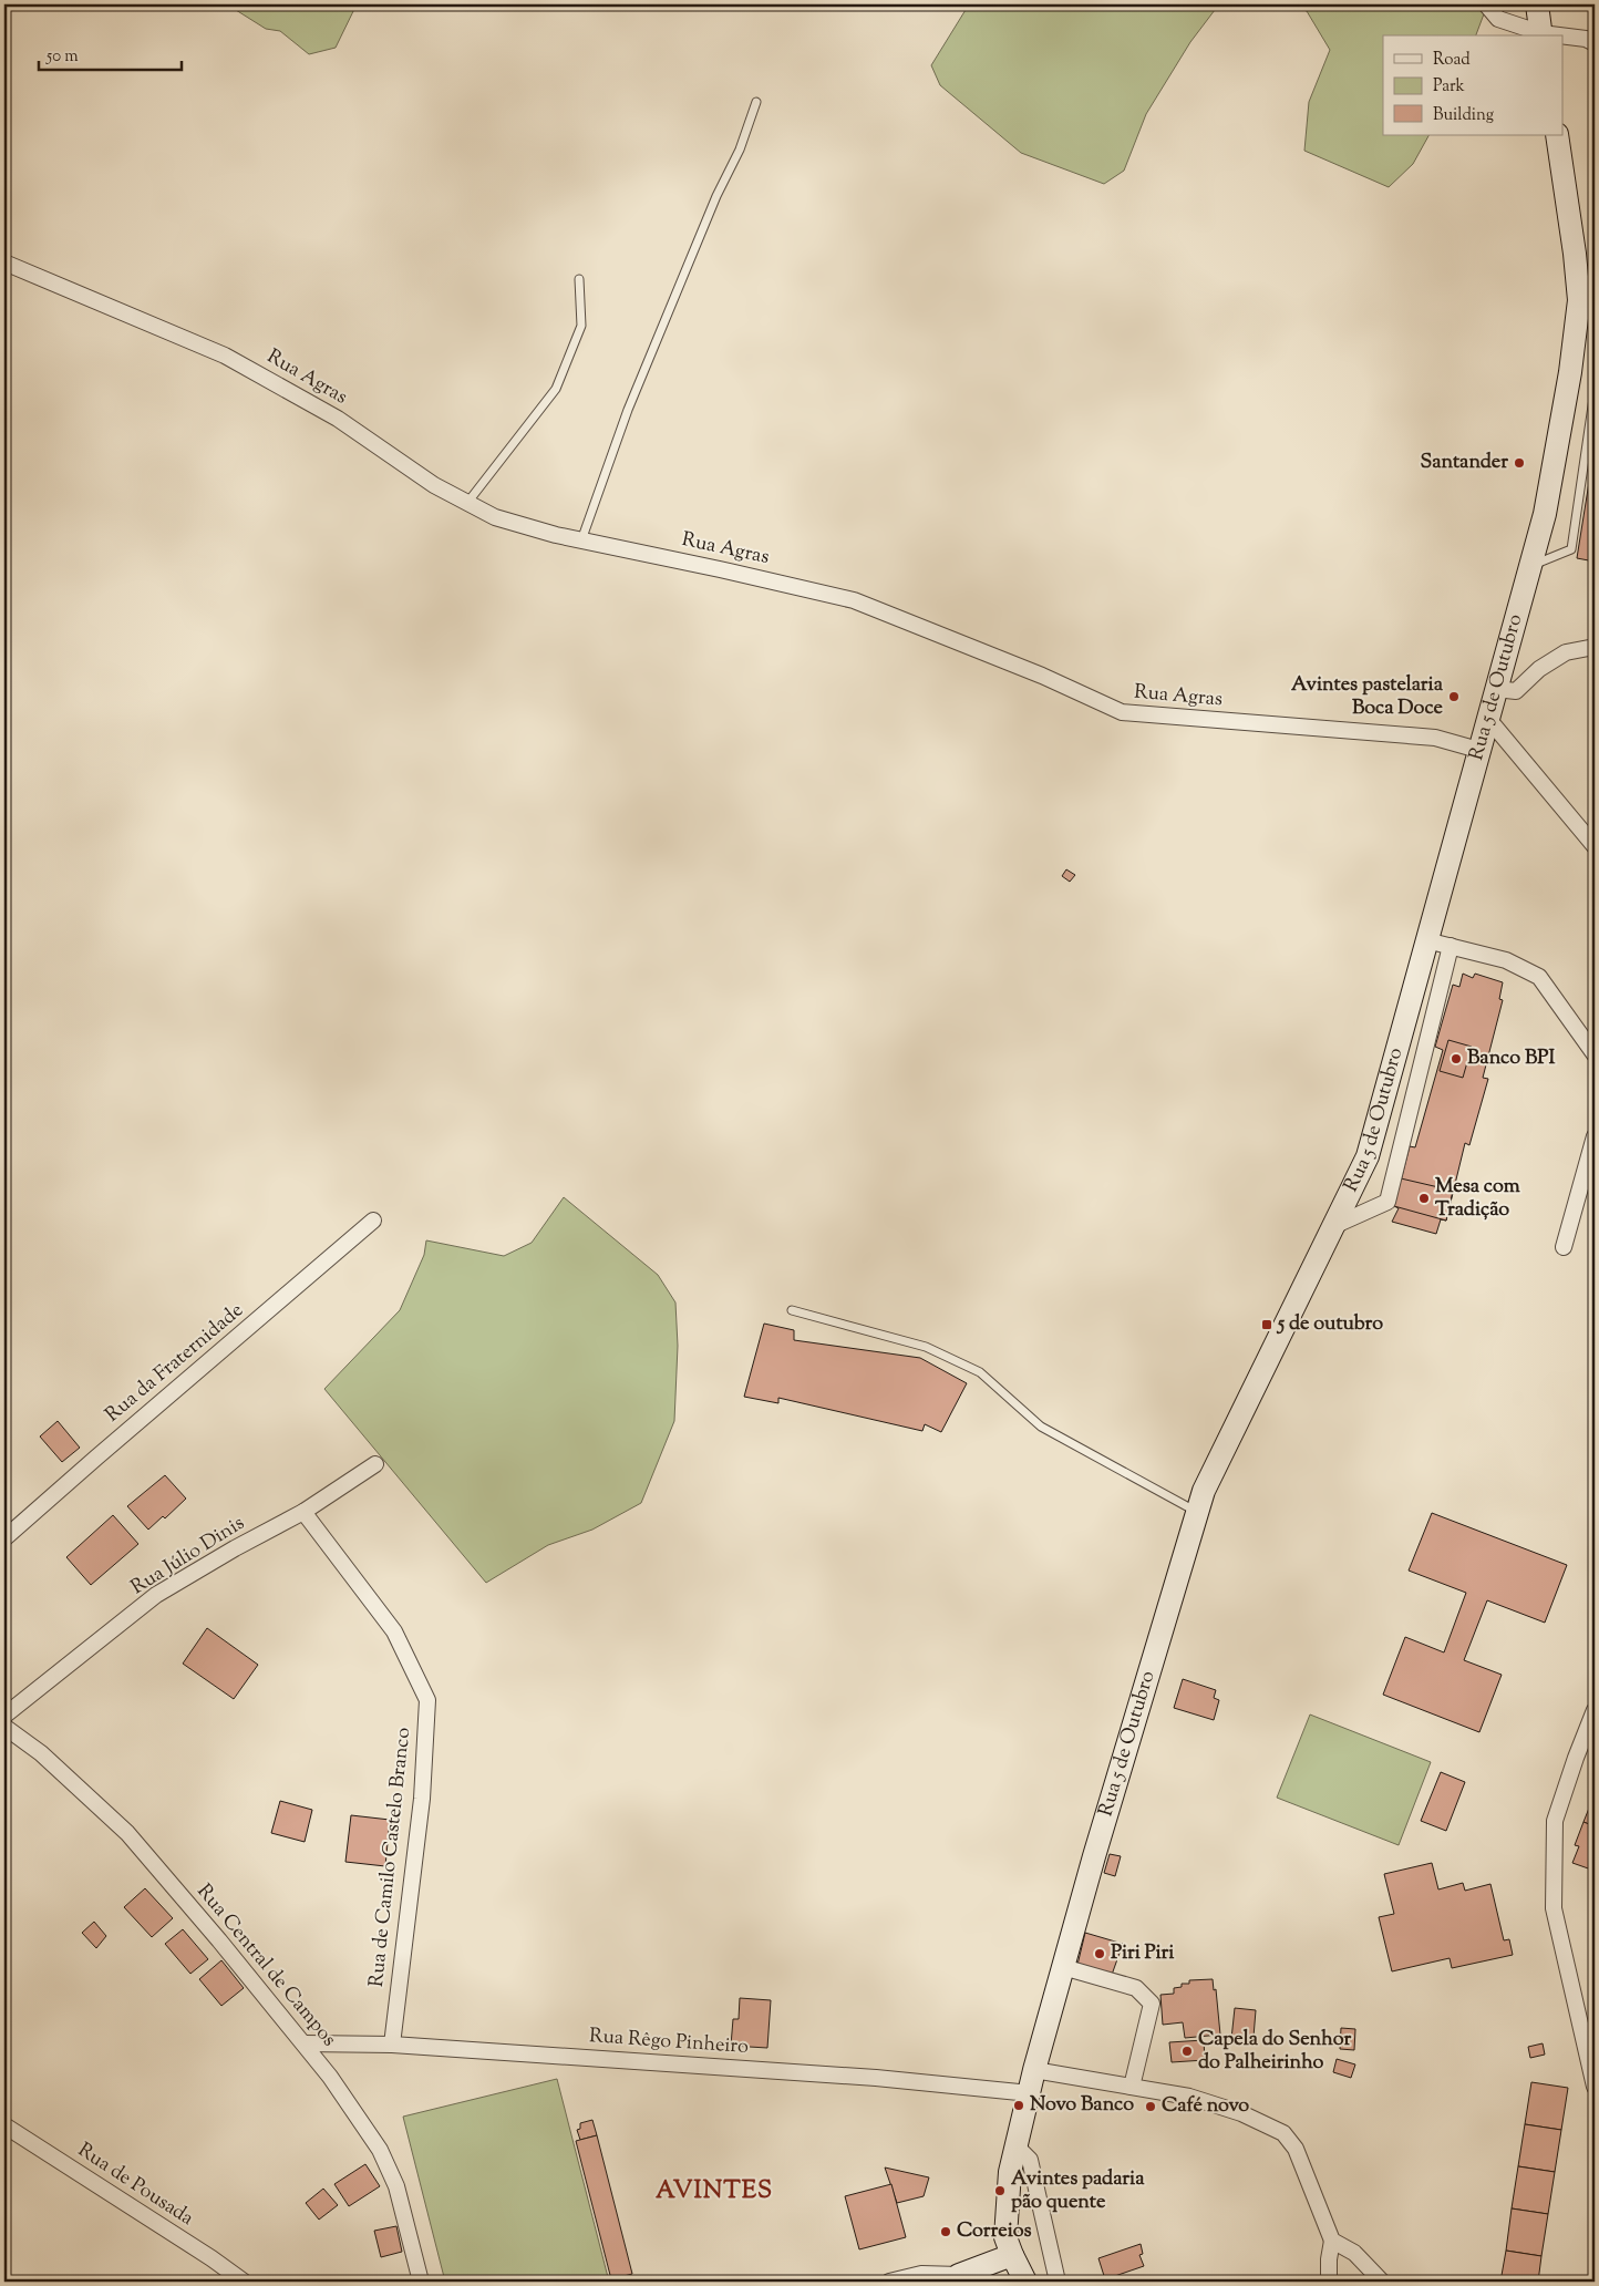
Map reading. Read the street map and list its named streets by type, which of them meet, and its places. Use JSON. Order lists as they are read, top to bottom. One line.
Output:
{"streets":{"street":["Rua Agras","Rua 5 de Outubro","Rua da Fraternidade","Rua Júlio Dinis","Rua de Camilo Castelo Branco","Rua Central de Campos","Rua Rêgo Pinheiro","Rua de Pousada"]},"crossings":[["Rua Agras","Rua 5 de Outubro"],["Rua 5 de Outubro","Rua Rêgo Pinheiro"],["Rua Júlio Dinis","Rua de Camilo Castelo Branco"],["Rua de Camilo Castelo Branco","Rua Rêgo Pinheiro"],["Rua Central de Campos","Rua Rêgo Pinheiro"]],"districts":["AVINTES"],"places":{"other":["Santander","Avintes pastelaria Boca Doce","Banco BPI","Mesa com Tradição","Piri Piri","Capela do Senhor do Palheirinho","Novo Banco","Café novo","Avintes padaria pão quente","Correios"],"transit":["5 de outubro"]},"legend":["Road","Park","Building"],"scale_bar":"50 m"}
